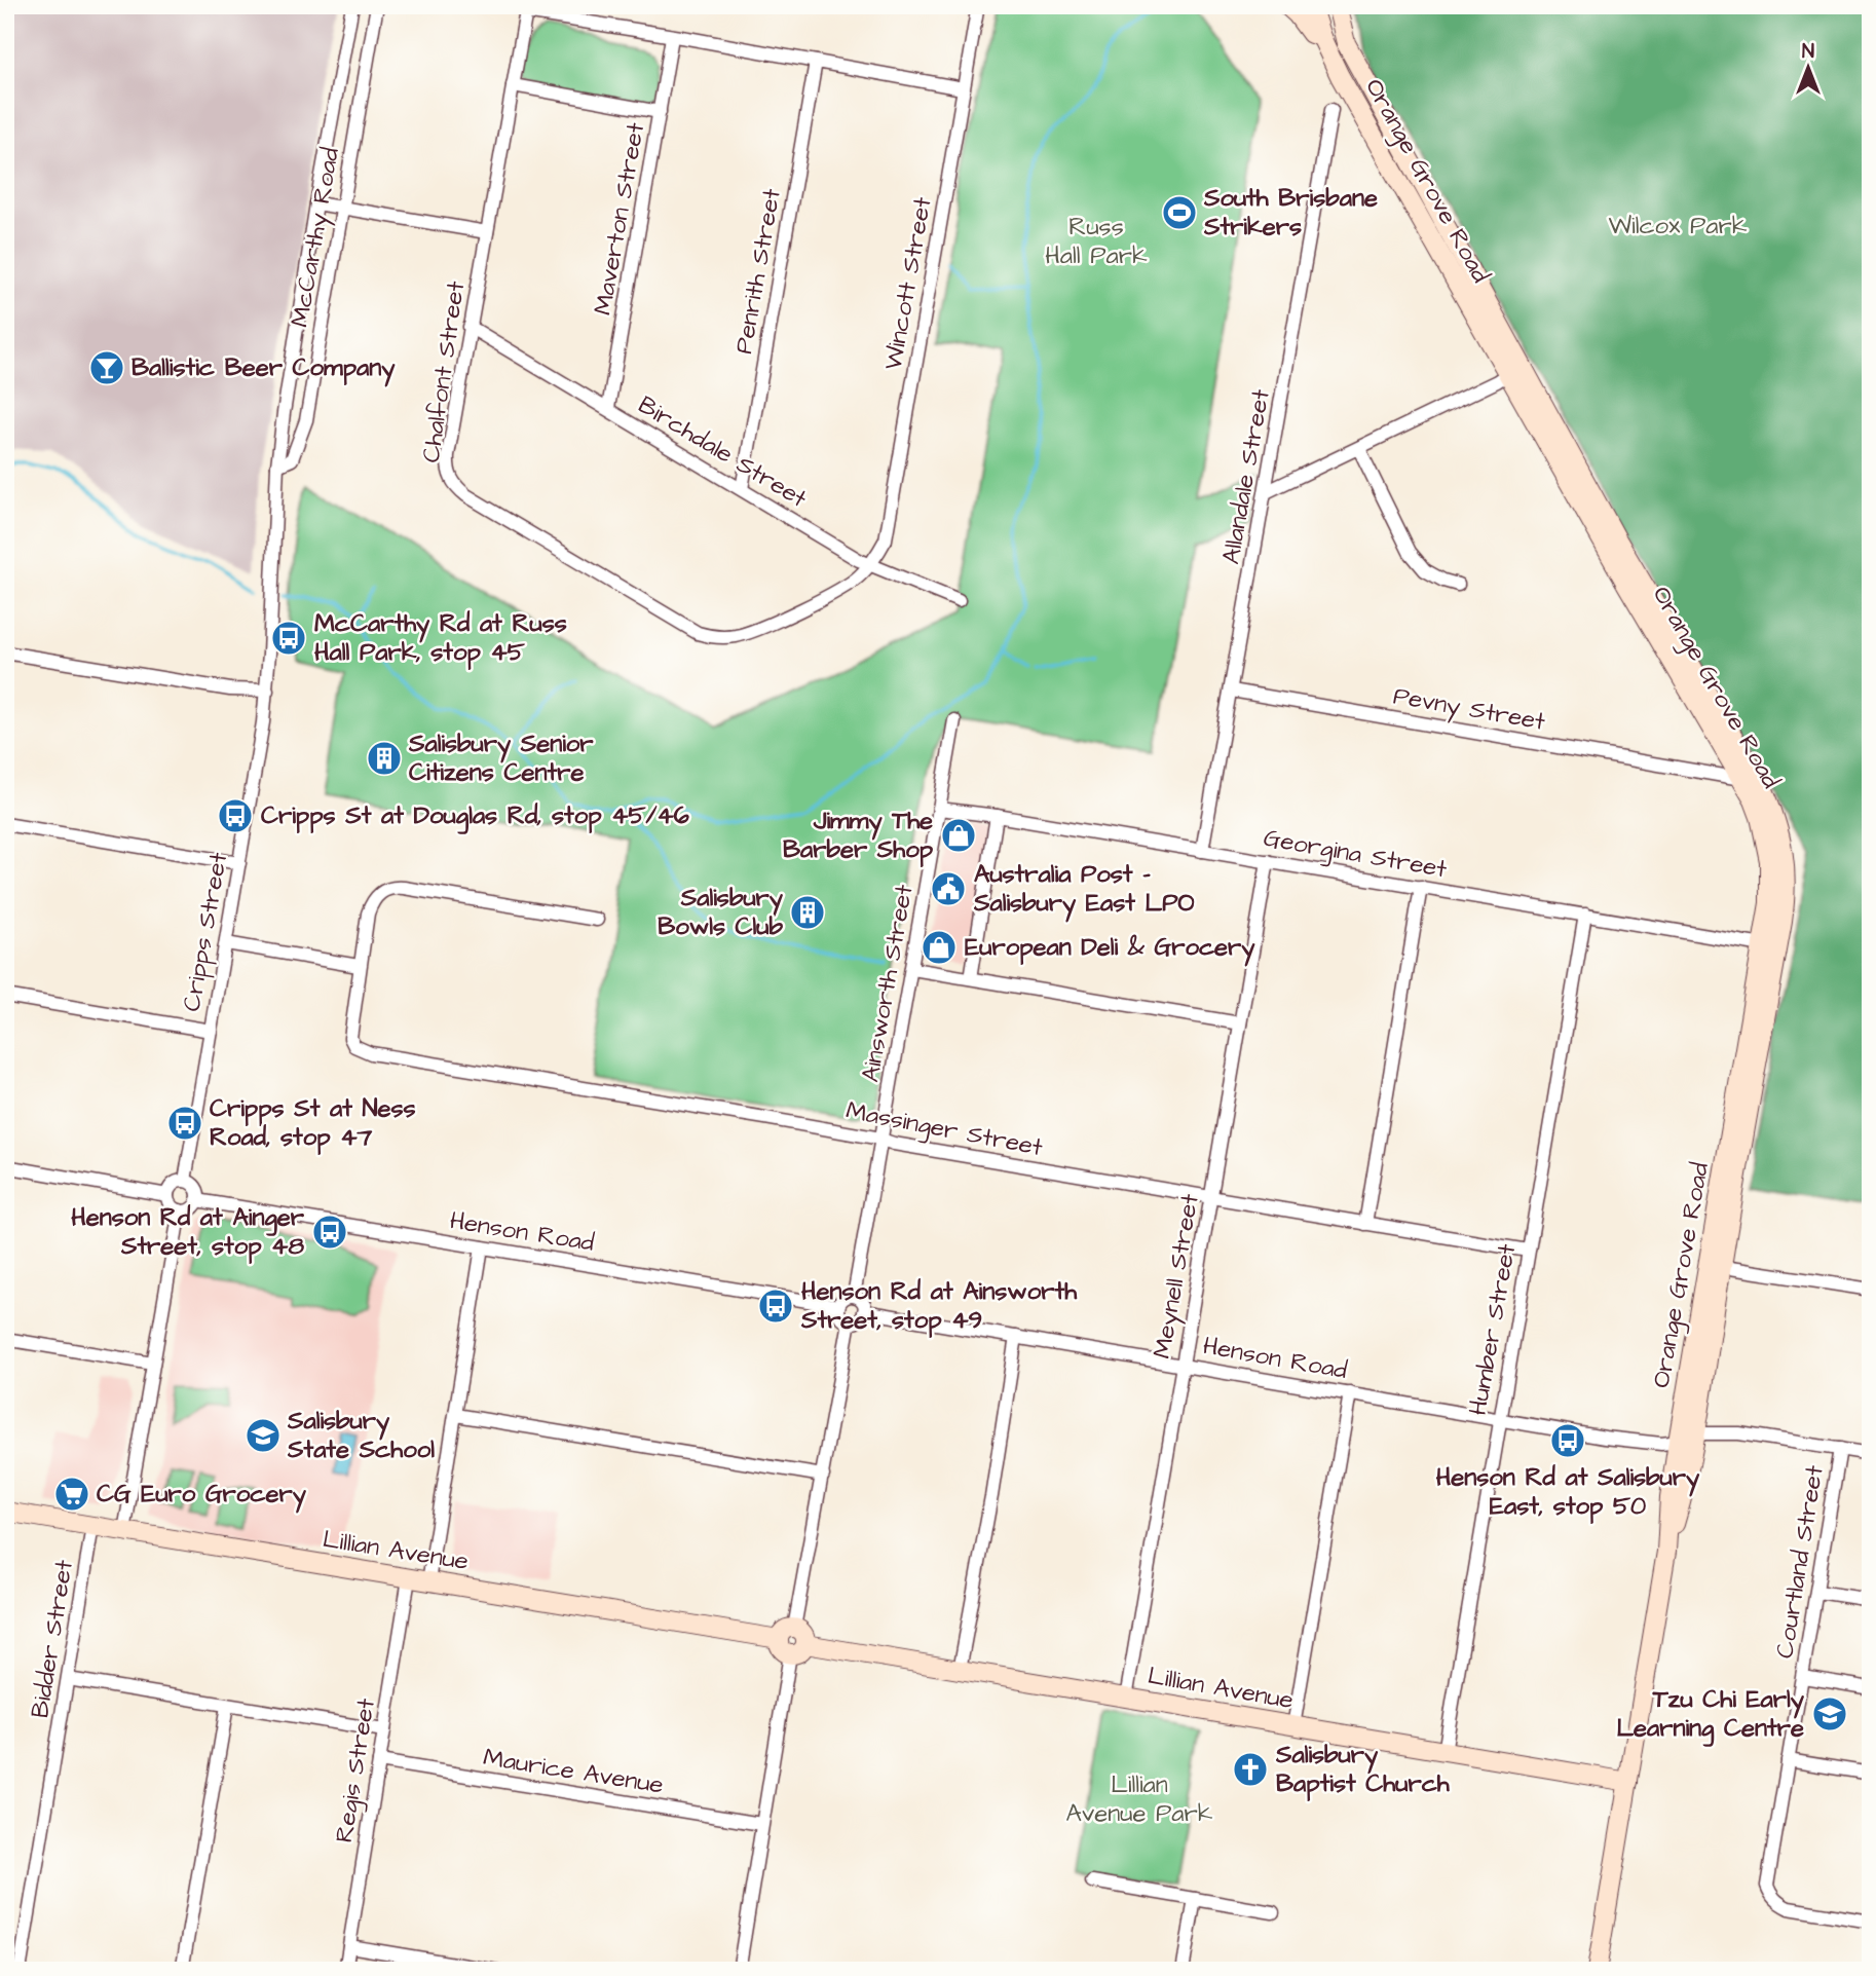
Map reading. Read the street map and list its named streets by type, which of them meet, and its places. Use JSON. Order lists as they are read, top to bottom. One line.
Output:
{"streets":{"main road":["Orange Grove Road","Lillian Avenue"],"street":["Maverton Street","McCarthy Road","Penrith Street","Wincott Street","Chalfont Street","Birchdale Street","Allandale Street","Pevny Street","Georgina Street","Cripps Street","Ainsworth Street","Massinger Street","Henson Road","Meynell Street","Humber Street","Courtland Street","Bidder Street","Regis Street","Maurice Avenue"]},"crossings":[["Orange Grove Road","Pevny Street"],["Orange Grove Road","Georgina Street"],["Orange Grove Road","Henson Road"],["Orange Grove Road","Lillian Avenue"],["Maverton Street","Birchdale Street"],["McCarthy Road","Cripps Street"],["Penrith Street","Birchdale Street"],["Wincott Street","Chalfont Street"],["Wincott Street","Birchdale Street"],["Chalfont Street","Birchdale Street"],["Allandale Street","Pevny Street"],["Allandale Street","Georgina Street"],["Georgina Street","Ainsworth Street"],["Georgina Street","Meynell Street"],["Georgina Street","Humber Street"],["Cripps Street","Henson Road"],["Ainsworth Street","Massinger Street"],["Ainsworth Street","Henson Road"],["Massinger Street","Meynell Street"],["Massinger Street","Humber Street"],["Henson Road","Meynell Street"],["Henson Road","Humber Street"],["Henson Road","Courtland Street"],["Meynell Street","Lillian Avenue"],["Humber Street","Lillian Avenue"],["Lillian Avenue","Bidder Street"],["Lillian Avenue","Regis Street"],["Regis Street","Maurice Avenue"]],"parks":["Wilcox Park","Russ Hall Park","Lillian Avenue Park"],"places":{"sports":["South Brisbane Strikers"],"bar":["Ballistic Beer Company"],"bus stop":["McCarthy Rd at Russ Hall Park, stop 45","Cripps St at Douglas Rd, stop 45/46","Cripps St at Ness Road, stop 47","Henson Rd at Ainger Street, stop 48","Henson Rd at Ainsworth Street, stop 49","Henson Rd at Salisbury East, stop 50"],"building":["Salisbury Senior Citizens Centre","Salisbury Bowls Club"],"shop":["Jimmy The Barber Shop","European Deli & Grocery"],"public building":["Australia Post - Salisbury East LPO"],"school or university":["Salisbury State School","Tzu Chi Early Learning Centre"],"supermarket":["CG Euro Grocery"],"church":["Salisbury Baptist Church"]},"north":"top"}
